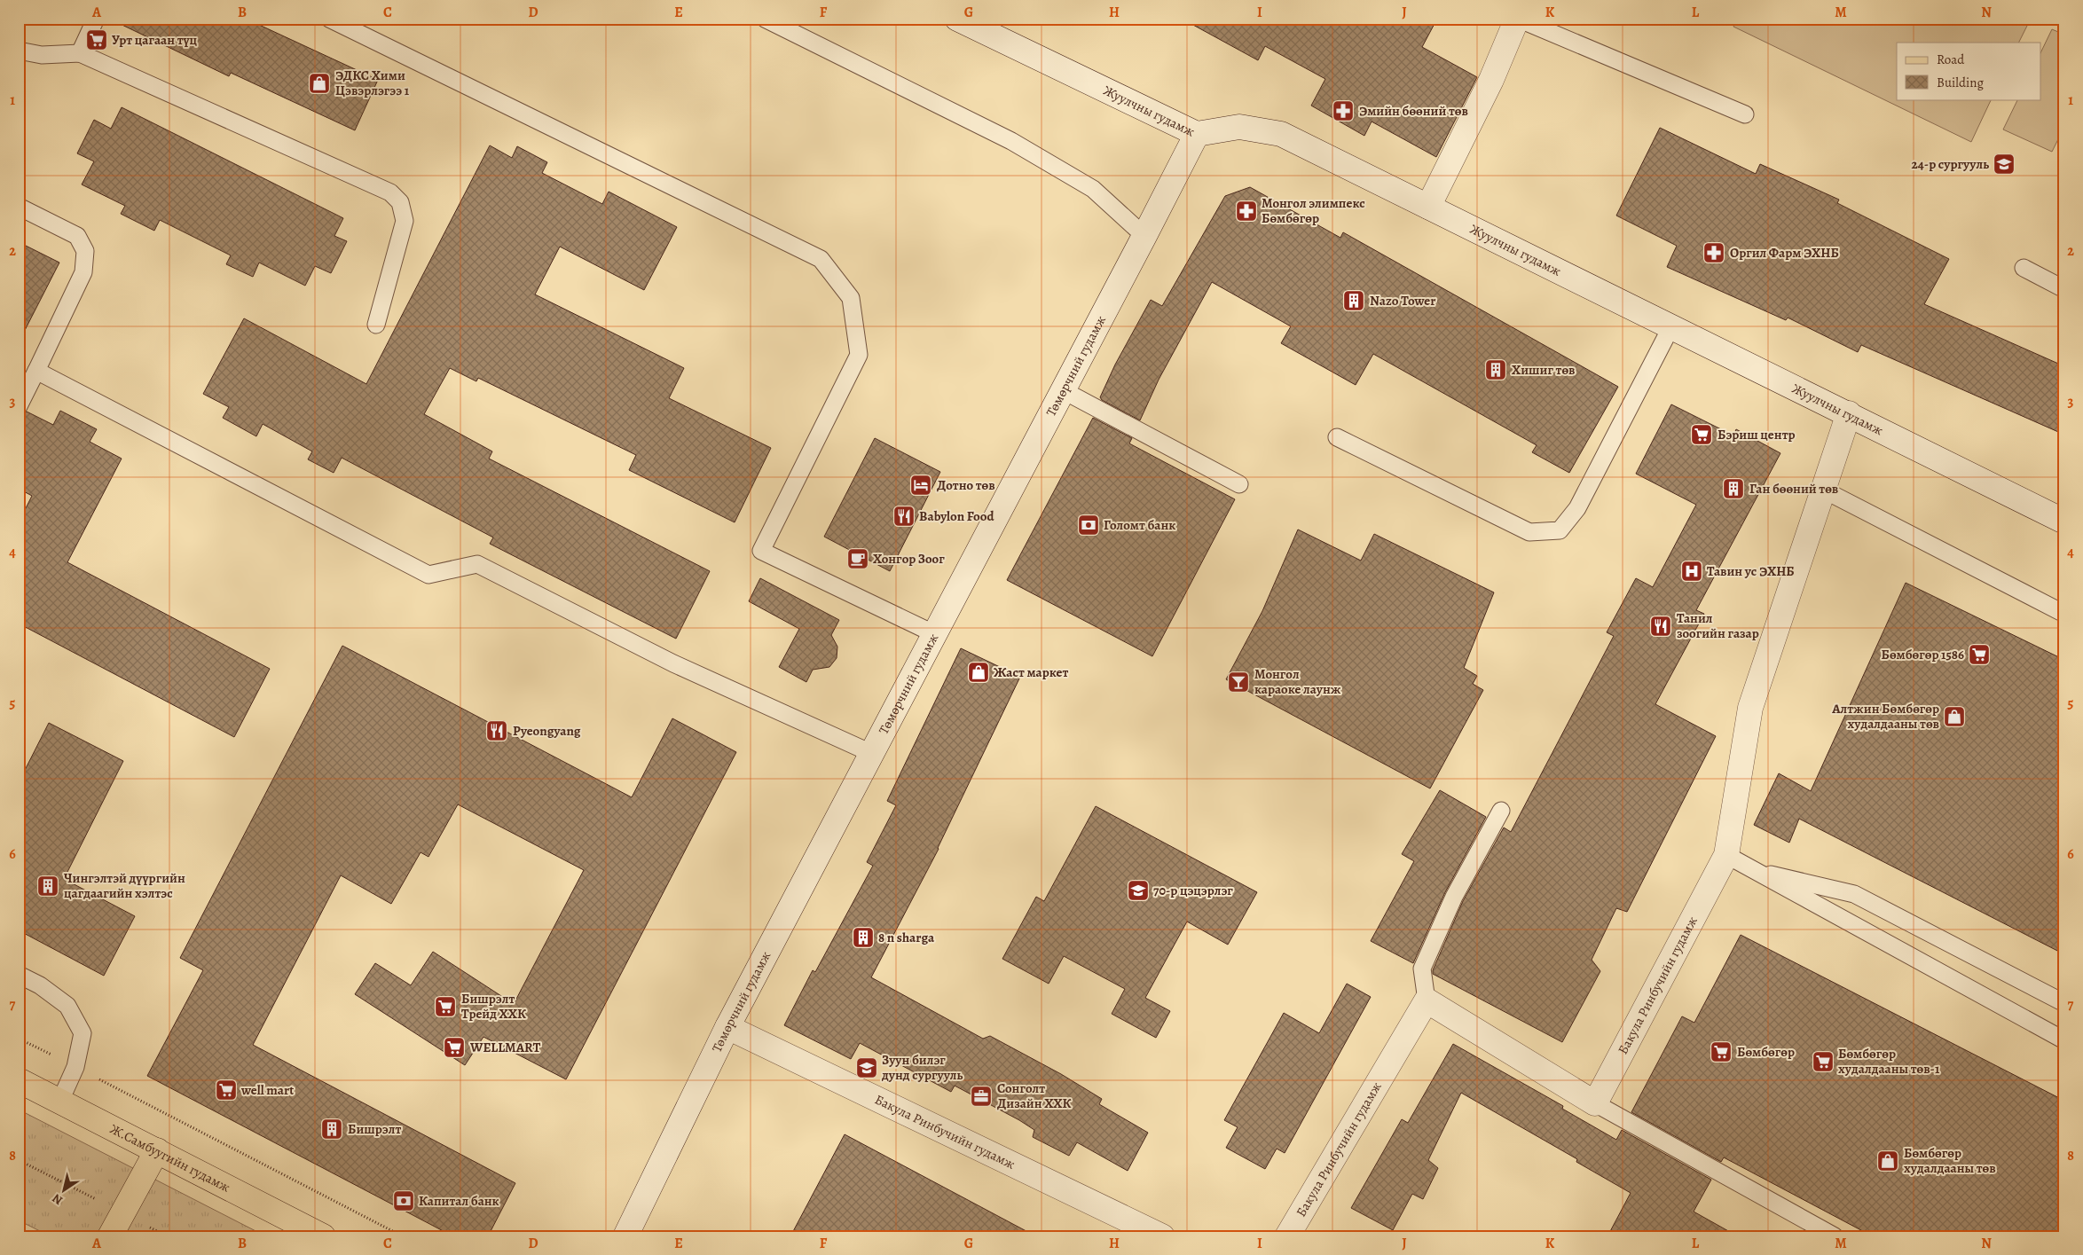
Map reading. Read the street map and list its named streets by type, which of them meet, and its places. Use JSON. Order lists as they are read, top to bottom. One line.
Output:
{"streets":{"main road":["Жуулчны гудамж","Төмөрчний гудамж","Бакула Ринбучийн гудамж","Ж.Самбуугийн гудамж"]},"crossings":[["Жуулчны гудамж","Төмөрчний гудамж"],["Жуулчны гудамж","Бакула Ринбучийн гудамж"],["Төмөрчний гудамж","Бакула Ринбучийн гудамж"]],"places":{"supermarket":["Урт цагаан түц","Бэриш центр","Бөмбөгөр 1586","Бишрэлт Трейд ХХК","WELLMART","Бөмбөгөр","Бөмбөгөр худалдааны төв-1","well mart"],"shop":["ЭДКС Хими Цэвэрлэгээ 1","Жаст маркет","Алтжин Бөмбөгөр худалдааны төв","Бөмбөгөр худалдааны төв"],"pharmacy":["Эмийн бөөний төв","Монгол элимпекс Бөмбөгөр","Оргил Фарм ЭХНБ"],"school or university":["24-р сургууль","70-р цэцэрлэг","Зуун билэг дунд сургууль"],"building":["Nazo Tower","Хишиг төв","Ган бөөний төв","Чингэлтэй дүүргийн цагдаагийн хэлтэс","8 n sharga","Бишрэлт"],"hotel":["Дотно төв"],"restaurant":["Babylon Food","Танил зоогийн газар","Pyeongyang"],"bank":["Голомт банк","Капитал банк"],"cafe":["Хонгор Зоог"],"hospital":["Тавин ус ЭХНБ"],"bar":["Монгол караоке лаунж"],"office":["Сонголт Дизайн ХХК"]},"legend":["Road","Building"],"north":"bottom left","grid":{"columns":["A","B","C","D","E","F","G","H","I","J","K","L","M","N"],"rows":["1","2","3","4","5","6","7","8"]}}
